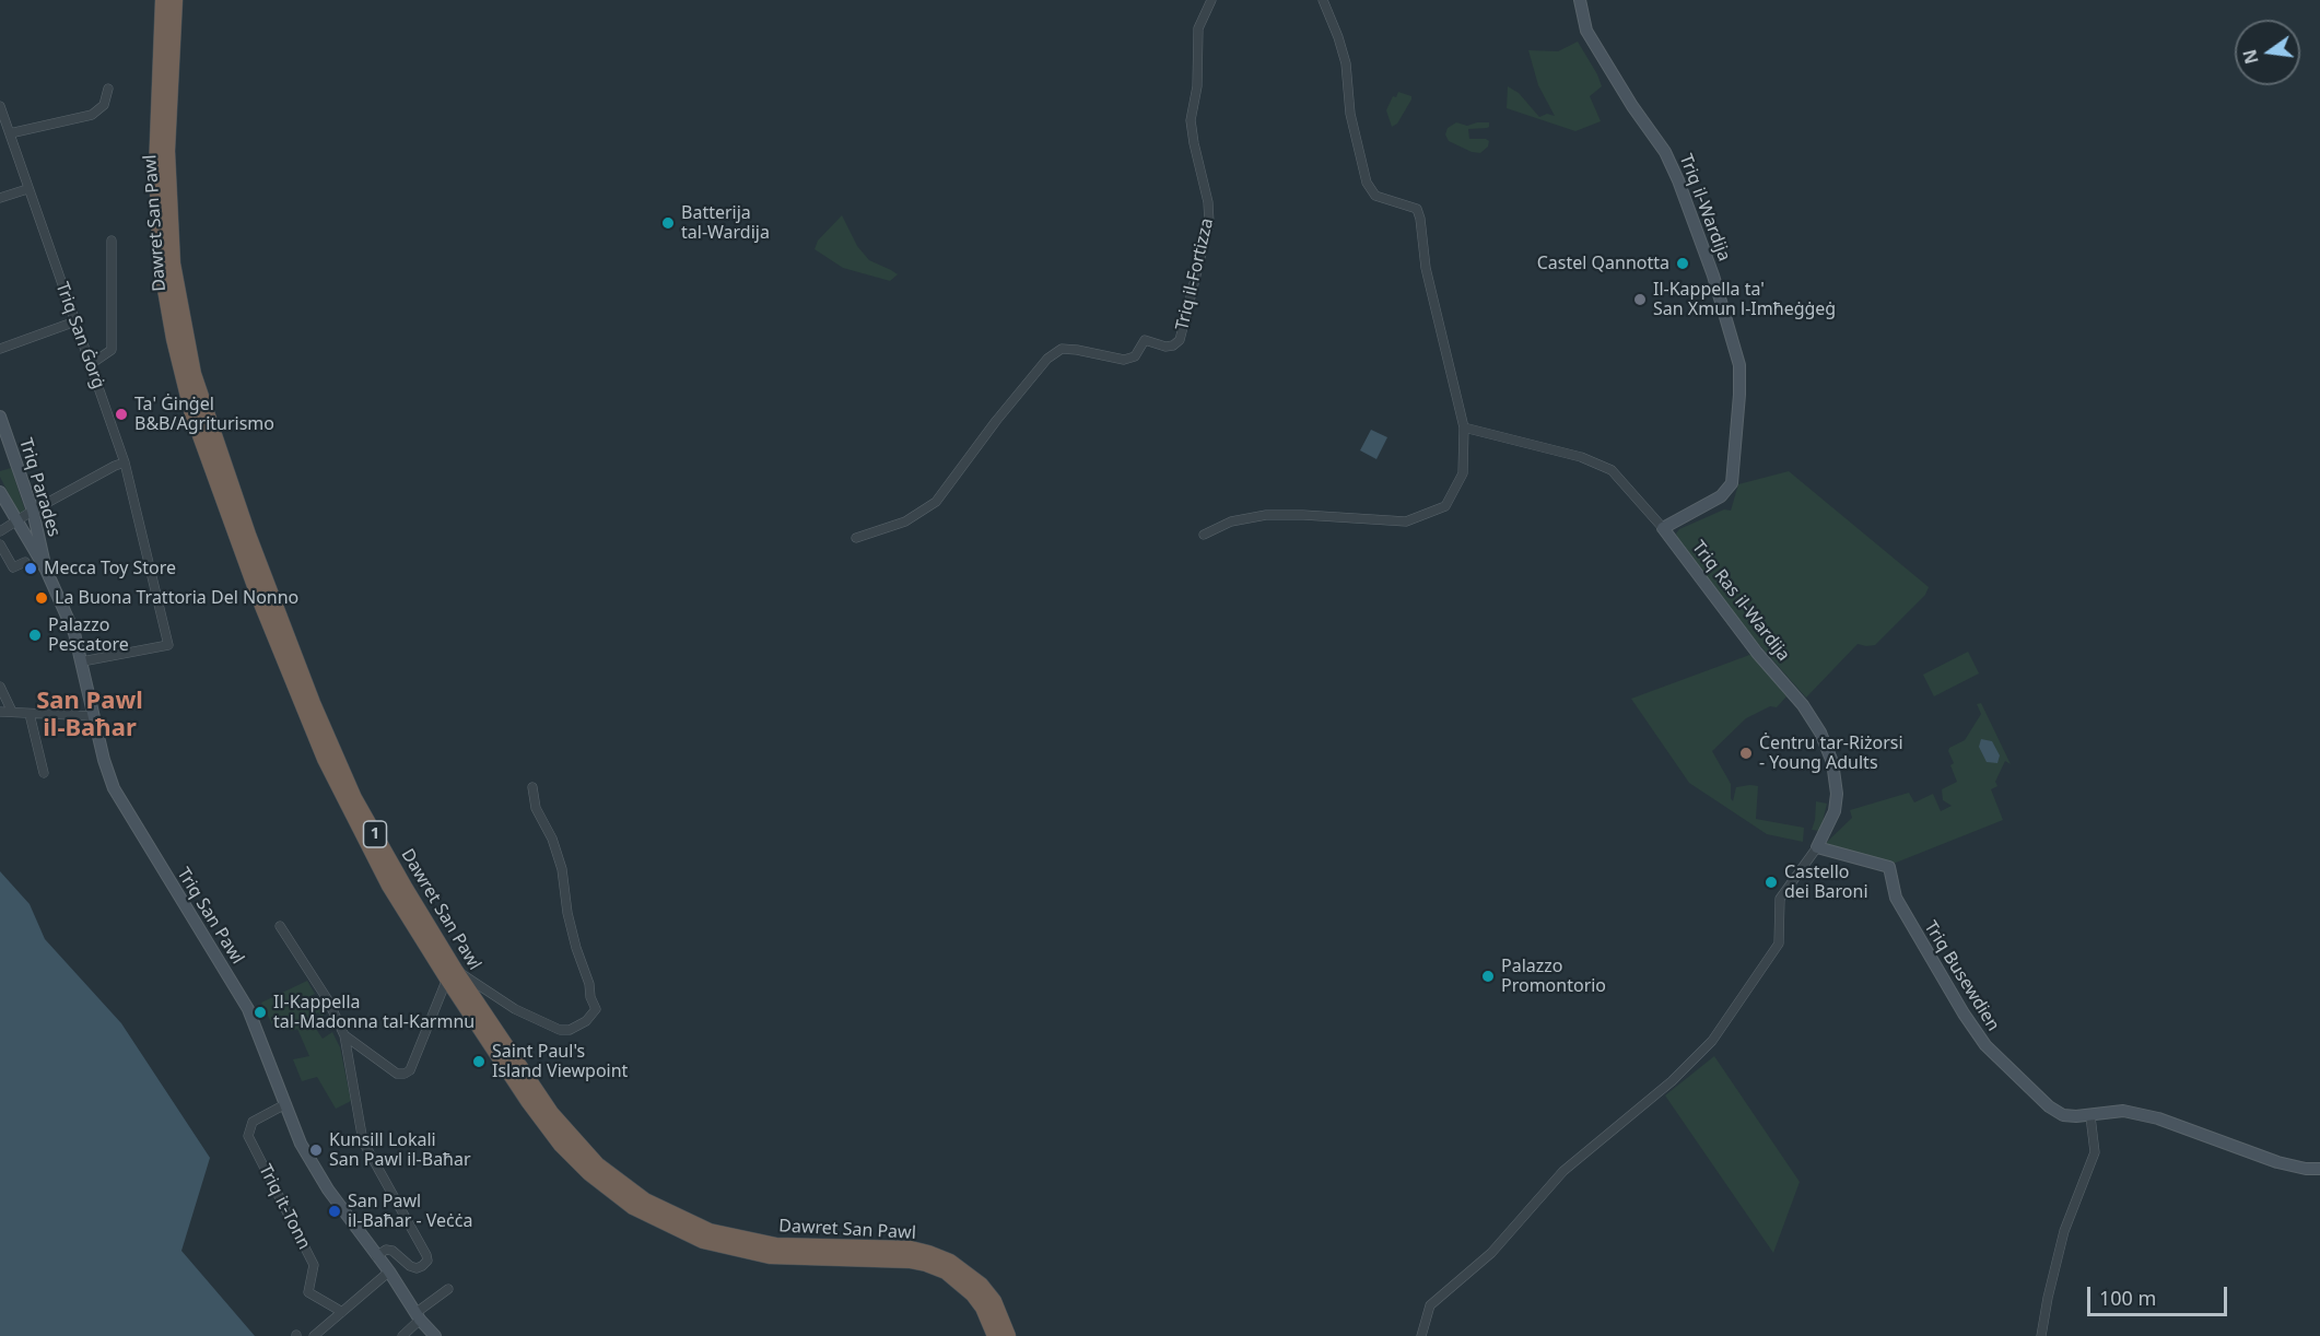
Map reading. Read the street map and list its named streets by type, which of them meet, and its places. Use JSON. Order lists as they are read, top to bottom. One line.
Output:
{"streets":{"highway":["Dawret San Pawl","1"],"street":["Triq il-Wardija","Triq il-Fortizza","Triq San Ġorġ","Triq Parades","Triq Ras il-Wardija","Triq San Pawl","Triq Busewdien","Triq it-Tonn"]},"crossings":[["Triq il-Wardija","Triq Ras il-Wardija"],["Triq San Ġorġ","Triq San Pawl"],["Triq Parades","Triq San Pawl"],["Triq Ras il-Wardija","Triq Busewdien"],["Triq San Pawl","Triq it-Tonn"]],"districts":["San Pawl il-Baħar"],"places":["Batterija tal-Wardija","Castel Qannotta","Il-Kappella ta' San Xmun l-Imħeġġeġ","Ta' Ġinġel B&B/Agriturismo","Mecca Toy Store","La Buona Trattoria Del Nonno","Palazzo Pescatore","Ċentru tar-Riżorsi - Young Adults","Castello dei Baroni","Palazzo Promontorio","Il-Kappella tal-Madonna tal-Karmnu","Saint Paul's Island Viewpoint","Kunsill Lokali San Pawl il-Baħar","San Pawl il-Baħar - Veċċa"],"scale_bar":"100 m","north":"left"}
